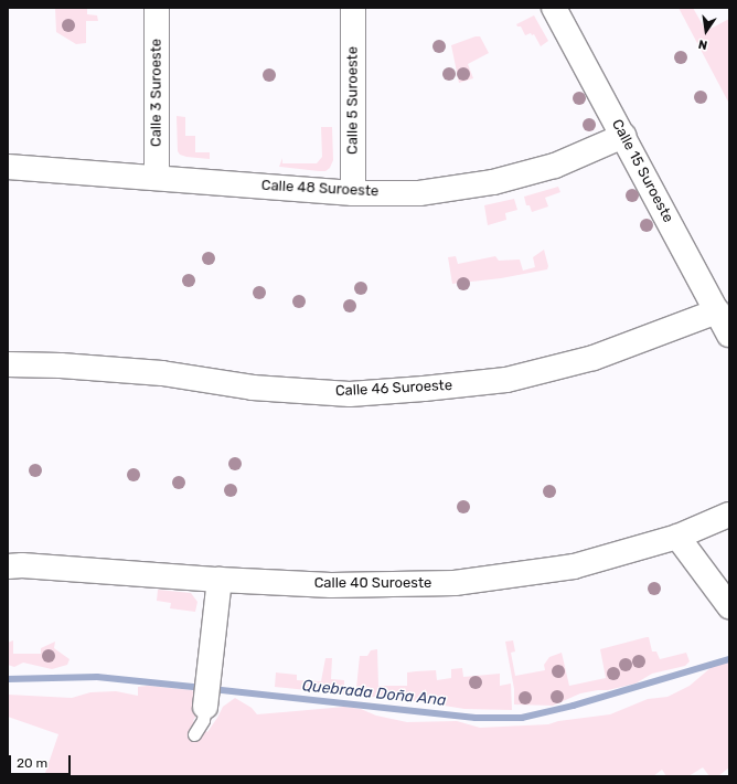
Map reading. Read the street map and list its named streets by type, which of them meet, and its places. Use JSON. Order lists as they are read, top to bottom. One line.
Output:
{"streets":{"street":["Calle 3 Suroeste","Calle 5 Suroeste","Calle 15 Suroeste","Calle 48 Suroeste","Calle 46 Suroeste","Calle 40 Suroeste"]},"crossings":[["Calle 3 Suroeste","Calle 48 Suroeste"],["Calle 5 Suroeste","Calle 48 Suroeste"],["Calle 15 Suroeste","Calle 48 Suroeste"],["Calle 15 Suroeste","Calle 46 Suroeste"]],"water":["Quebrada Doña Ana"],"scale_bar":"20 m","north":"bottom"}
